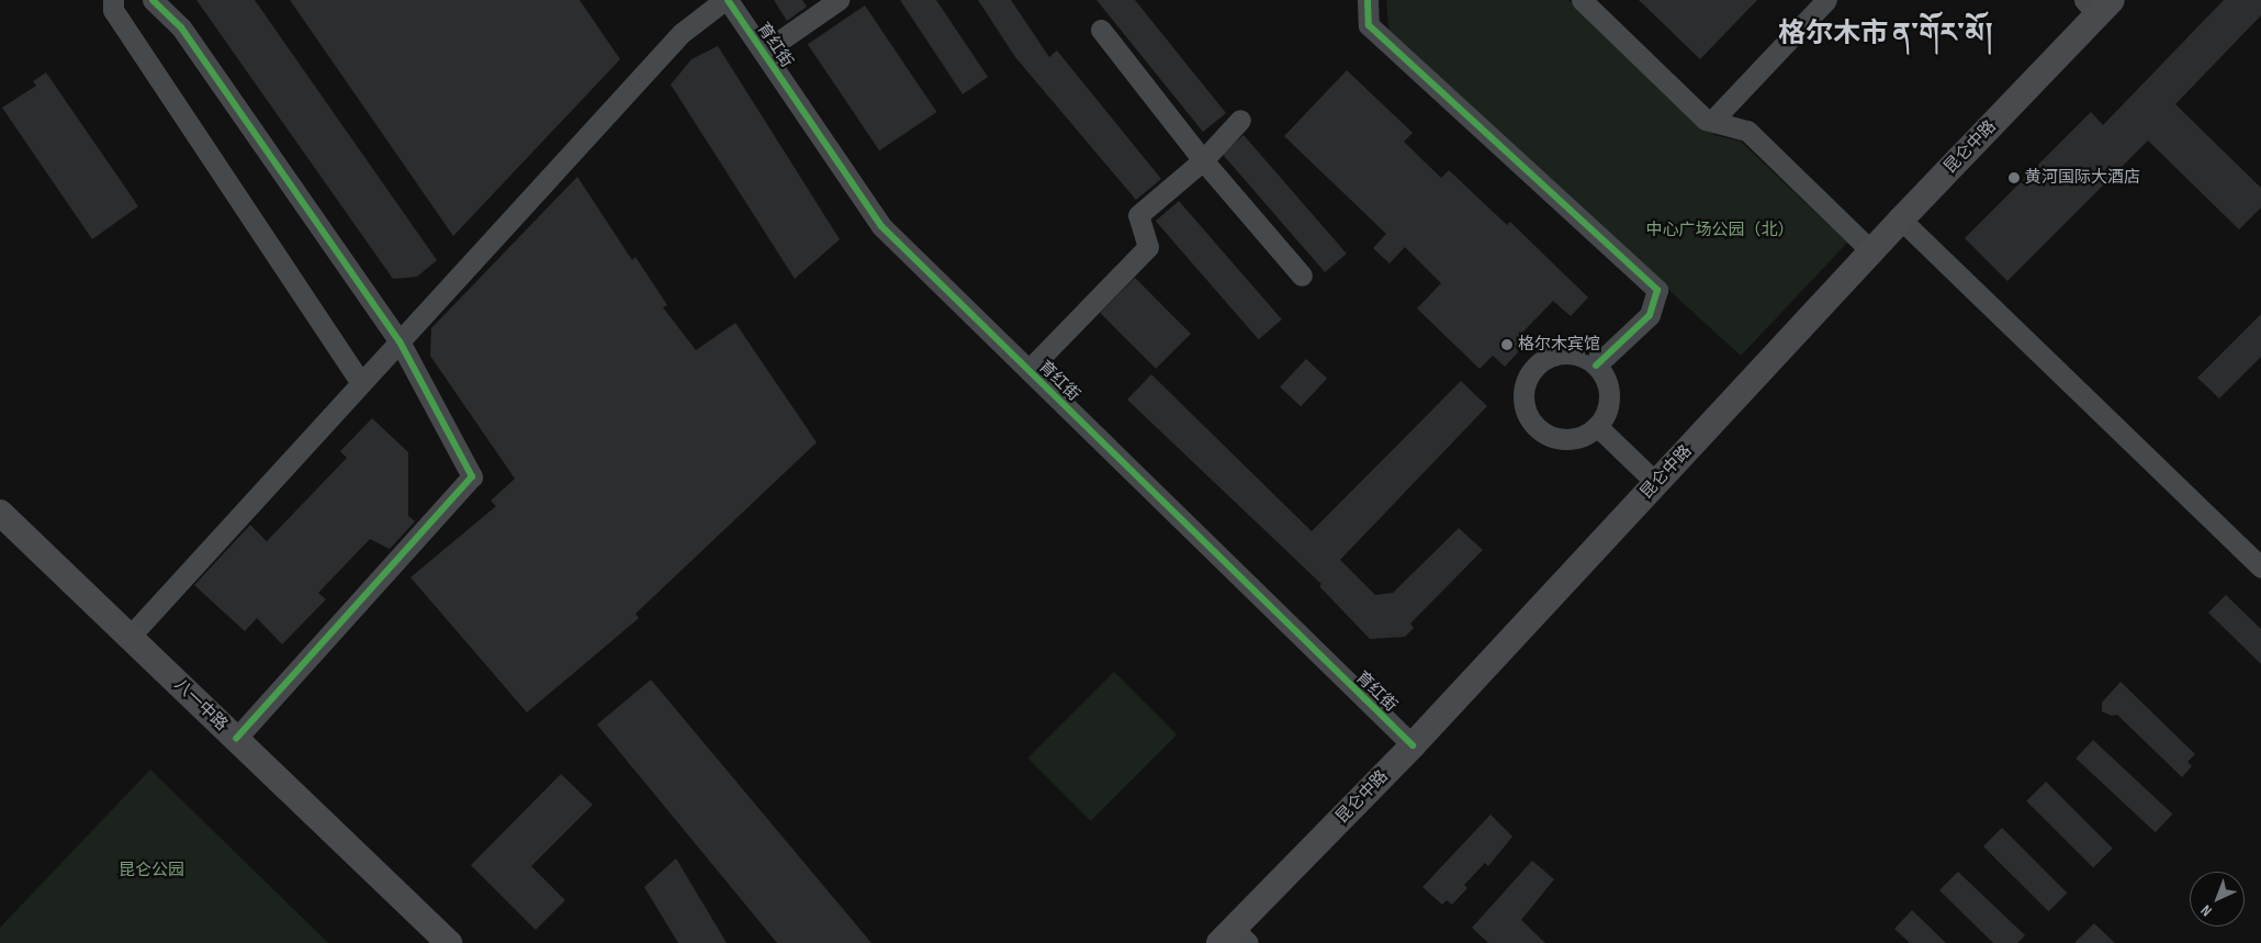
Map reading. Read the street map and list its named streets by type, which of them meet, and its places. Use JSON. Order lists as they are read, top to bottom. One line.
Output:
{"streets":{"main road":["昆仑中路","八一中路"],"street":["育红街"]},"crossings":[["育红街","昆仑中路"]],"districts":["格尔木市 ན་གོར་མོ།"],"parks":["中心广场公园（北）","昆仑公园"],"places":["黄河国际大酒店","格尔木宾馆"],"north":"bottom left"}
